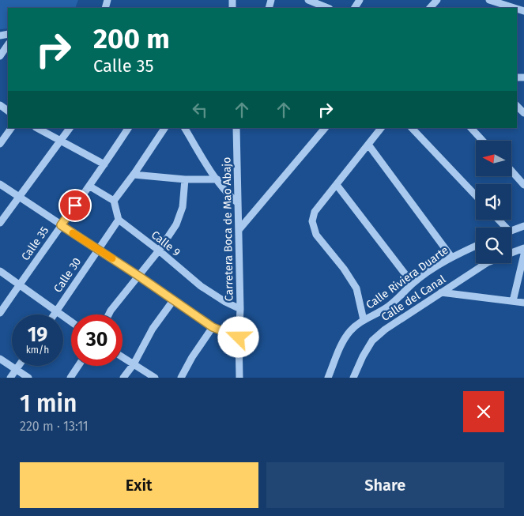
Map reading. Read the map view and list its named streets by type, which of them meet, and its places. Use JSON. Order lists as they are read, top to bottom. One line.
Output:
{"streets":{"street":["Carretera Boca de Mao Abajo","Calle 35","Calle 9","Calle 30","Calle Riviera Duarte","Calle del Canal"]},"crossings":[["Carretera Boca de Mao Abajo","Calle 9"],["Calle 9","Calle 30"]],"north":"left","page":{"turn":["200 m","Calle 35"],"speed":"19 km/h","limit":"30","heading":["1 min","220 m · 13:11"],"buttons":["Exit","Share"]}}
